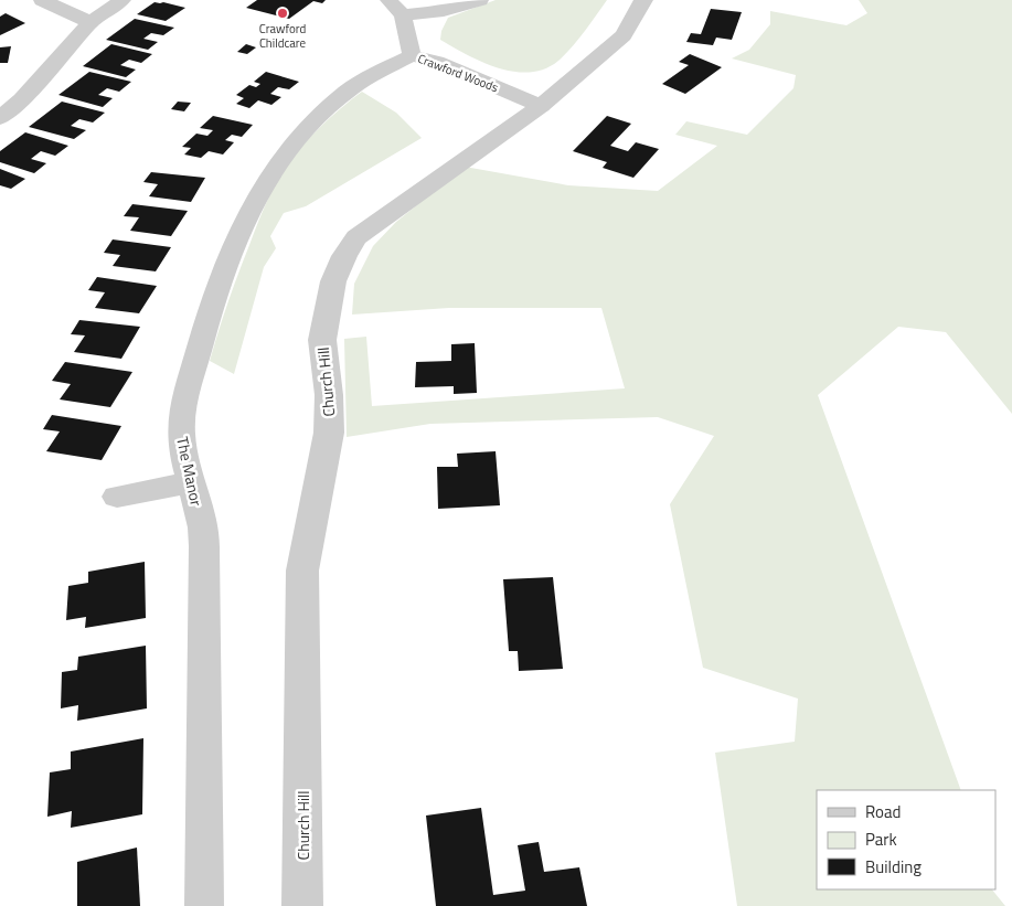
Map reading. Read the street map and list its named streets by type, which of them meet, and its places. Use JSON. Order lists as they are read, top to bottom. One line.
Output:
{"streets":{"street":["Crawford Woods","Church Hill","The Manor"]},"crossings":[["Crawford Woods","Church Hill"],["Crawford Woods","The Manor"]],"places":["Crawford Childcare"],"legend":["Road","Park","Building"]}
